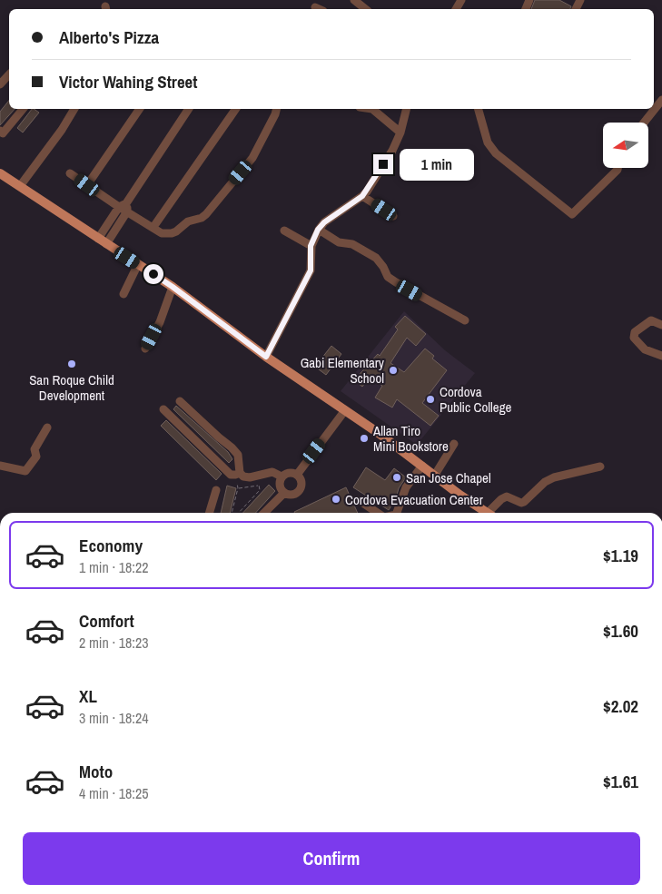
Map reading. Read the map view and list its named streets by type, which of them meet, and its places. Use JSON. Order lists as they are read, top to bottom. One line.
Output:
{"places":["San Roque Child Development","Gabi Elementary School","Cordova Public College","Allan Tiro Mini Bookstore","San Jose Chapel","Cordova Evacuation Center"],"north":"left","page":{"banner":["Alberto's Pizza","Victor Wahing Street"],"bubble":"1 min","list":[{"name":"Economy","note":"1 min · 18:22","value":"$1.19"},{"name":"Comfort","note":"2 min · 18:23","value":"$1.60"},{"name":"XL","note":"3 min · 18:24","value":"$2.02"},{"name":"Moto","note":"4 min · 18:25","value":"$1.61"}],"buttons":"Confirm"}}
